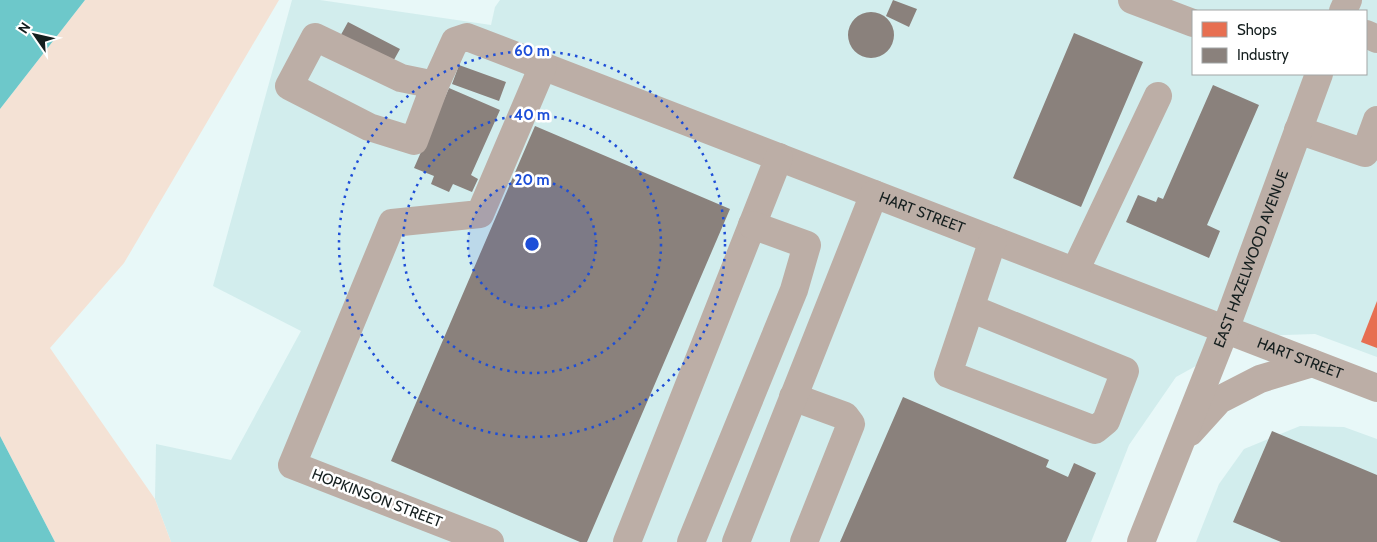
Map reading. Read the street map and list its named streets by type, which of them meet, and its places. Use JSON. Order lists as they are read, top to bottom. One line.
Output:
{"streets":{"street":["HART STREET","EAST HAZELWOOD AVENUE","HOPKINSON STREET"]},"crossings":[["HART STREET","EAST HAZELWOOD AVENUE"],["HART STREET","HOPKINSON STREET"]],"legend":["Shops","Industry"],"north":"top left","rings":["60 m","40 m","20 m"]}
